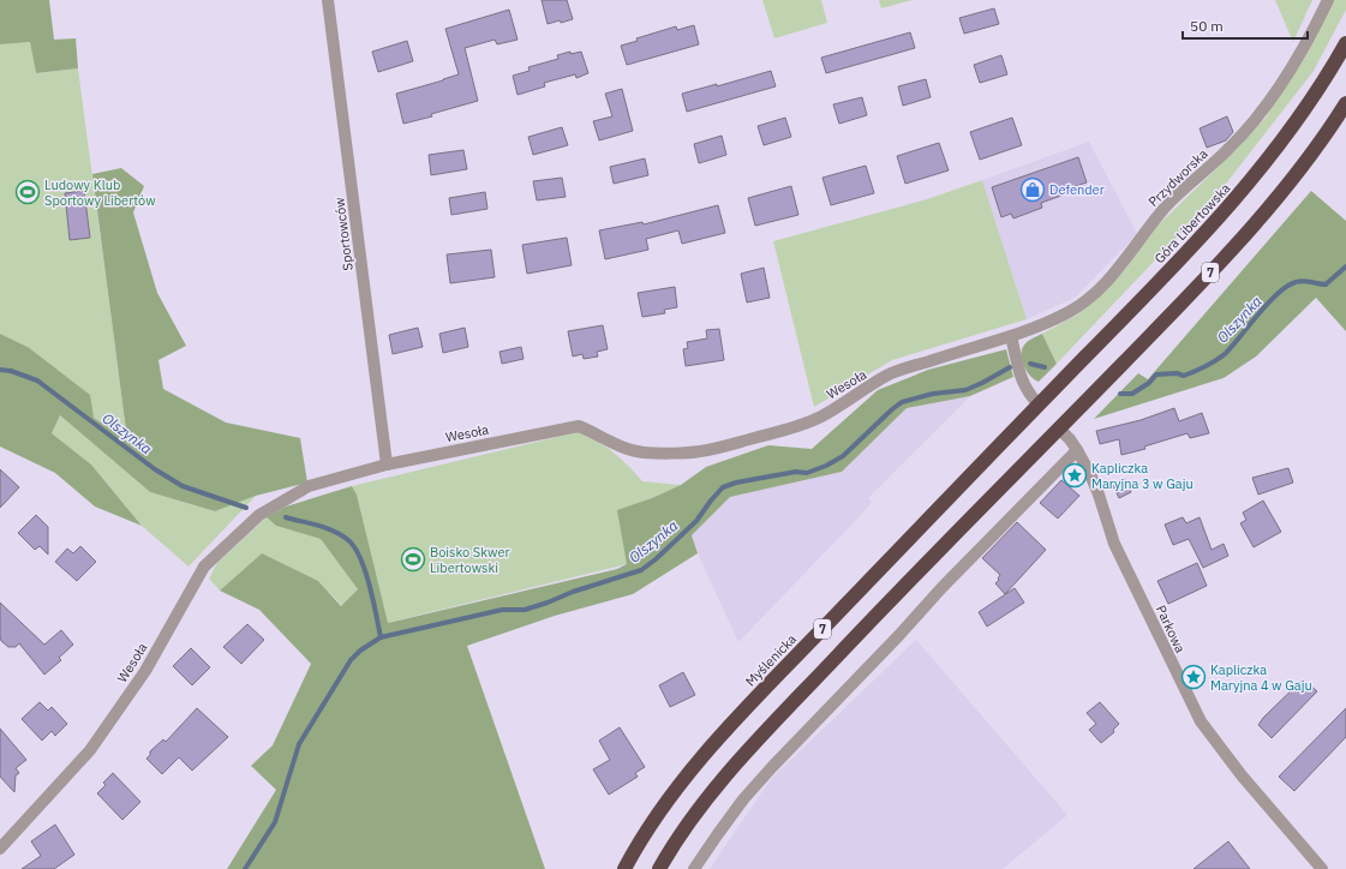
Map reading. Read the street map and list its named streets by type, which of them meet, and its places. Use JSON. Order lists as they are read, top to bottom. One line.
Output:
{"streets":{"highway":["Góra Libertowska","7","Myślenicka"],"street":["Przydworska","Sportowców","Wesoła","Parkowa"]},"crossings":[["Przydworska","Wesoła"],["Góra Libertowska","Myślenicka"],["Sportowców","Wesoła"],["7","Parkowa"]],"water":["Olszynka"],"places":{"shop":["Defender"],"sports":["Ludowy Klub Sportowy Libertów","Boisko Skwer Libertowski"],"place":["Kapliczka Maryjna 3 w Gaju","Kapliczka Maryjna 4 w Gaju"]},"scale_bar":"50 m"}
